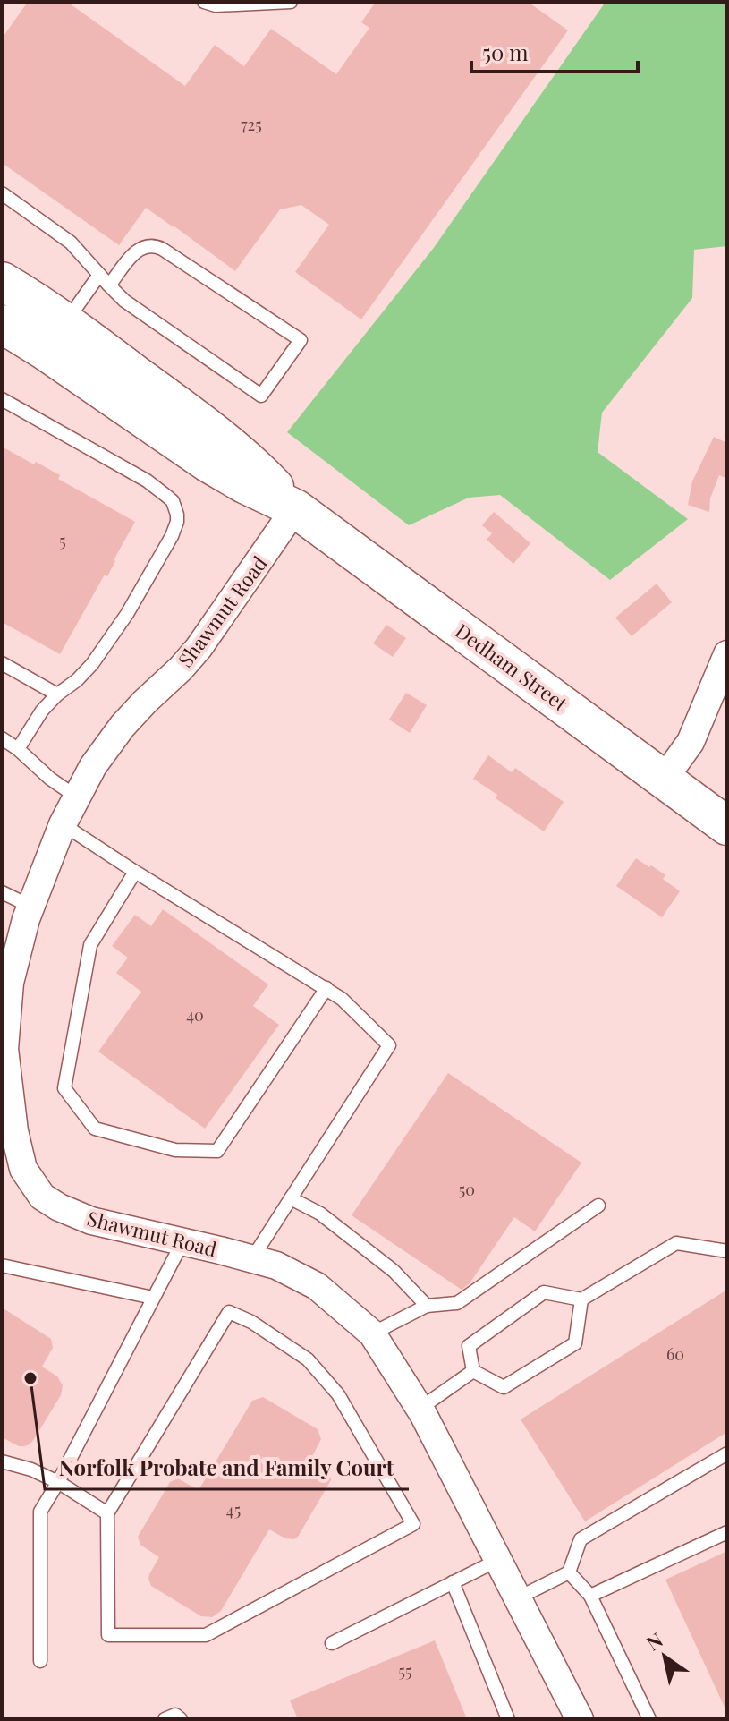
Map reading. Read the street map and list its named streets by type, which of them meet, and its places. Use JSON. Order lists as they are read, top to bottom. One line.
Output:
{"streets":{"main road":["Dedham Street"],"street":["Shawmut Road"]},"crossings":[["Shawmut Road","Dedham Street"]],"places":["Norfolk Probate and Family Court"],"house_numbers":["725","5","40","50","60","45","55"],"scale_bar":"50 m","north":"top left"}
